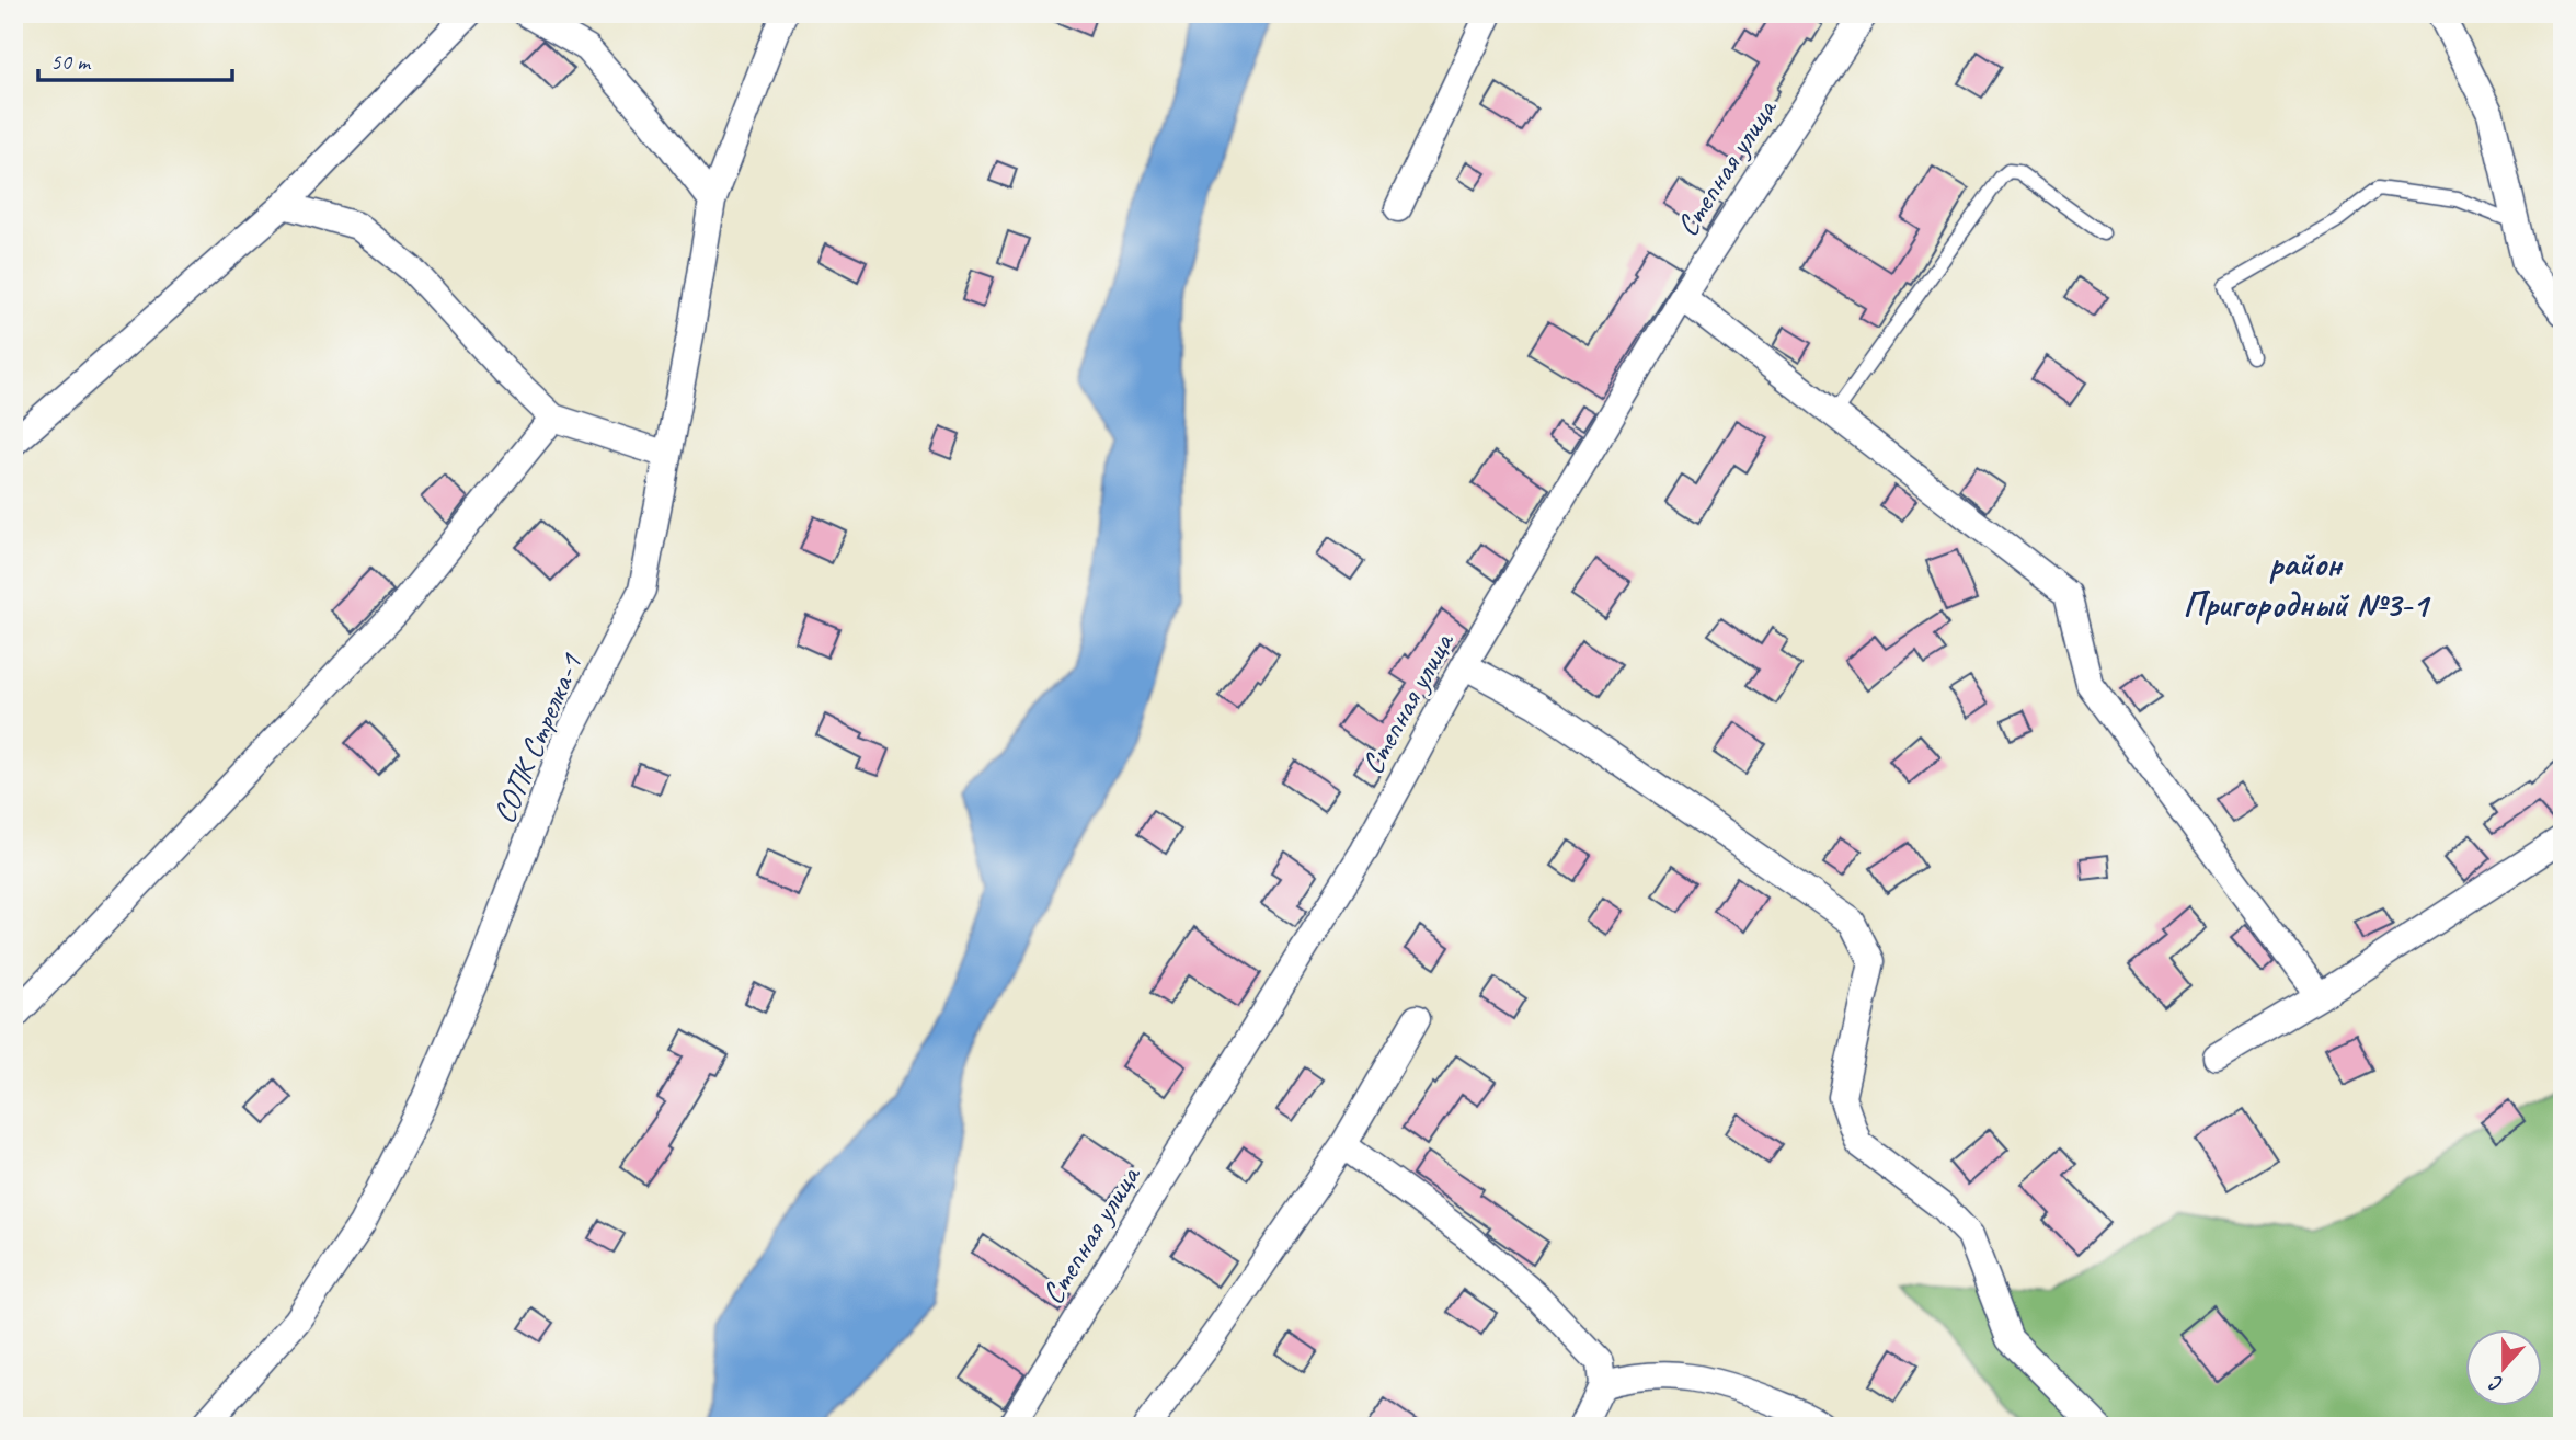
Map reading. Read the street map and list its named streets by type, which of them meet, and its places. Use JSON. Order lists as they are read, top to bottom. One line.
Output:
{"streets":{"street":["Степная улица","СОПК Стрелка-1"]},"districts":["район Пригородный №3-1"],"scale_bar":"50 m","north":"bottom"}
